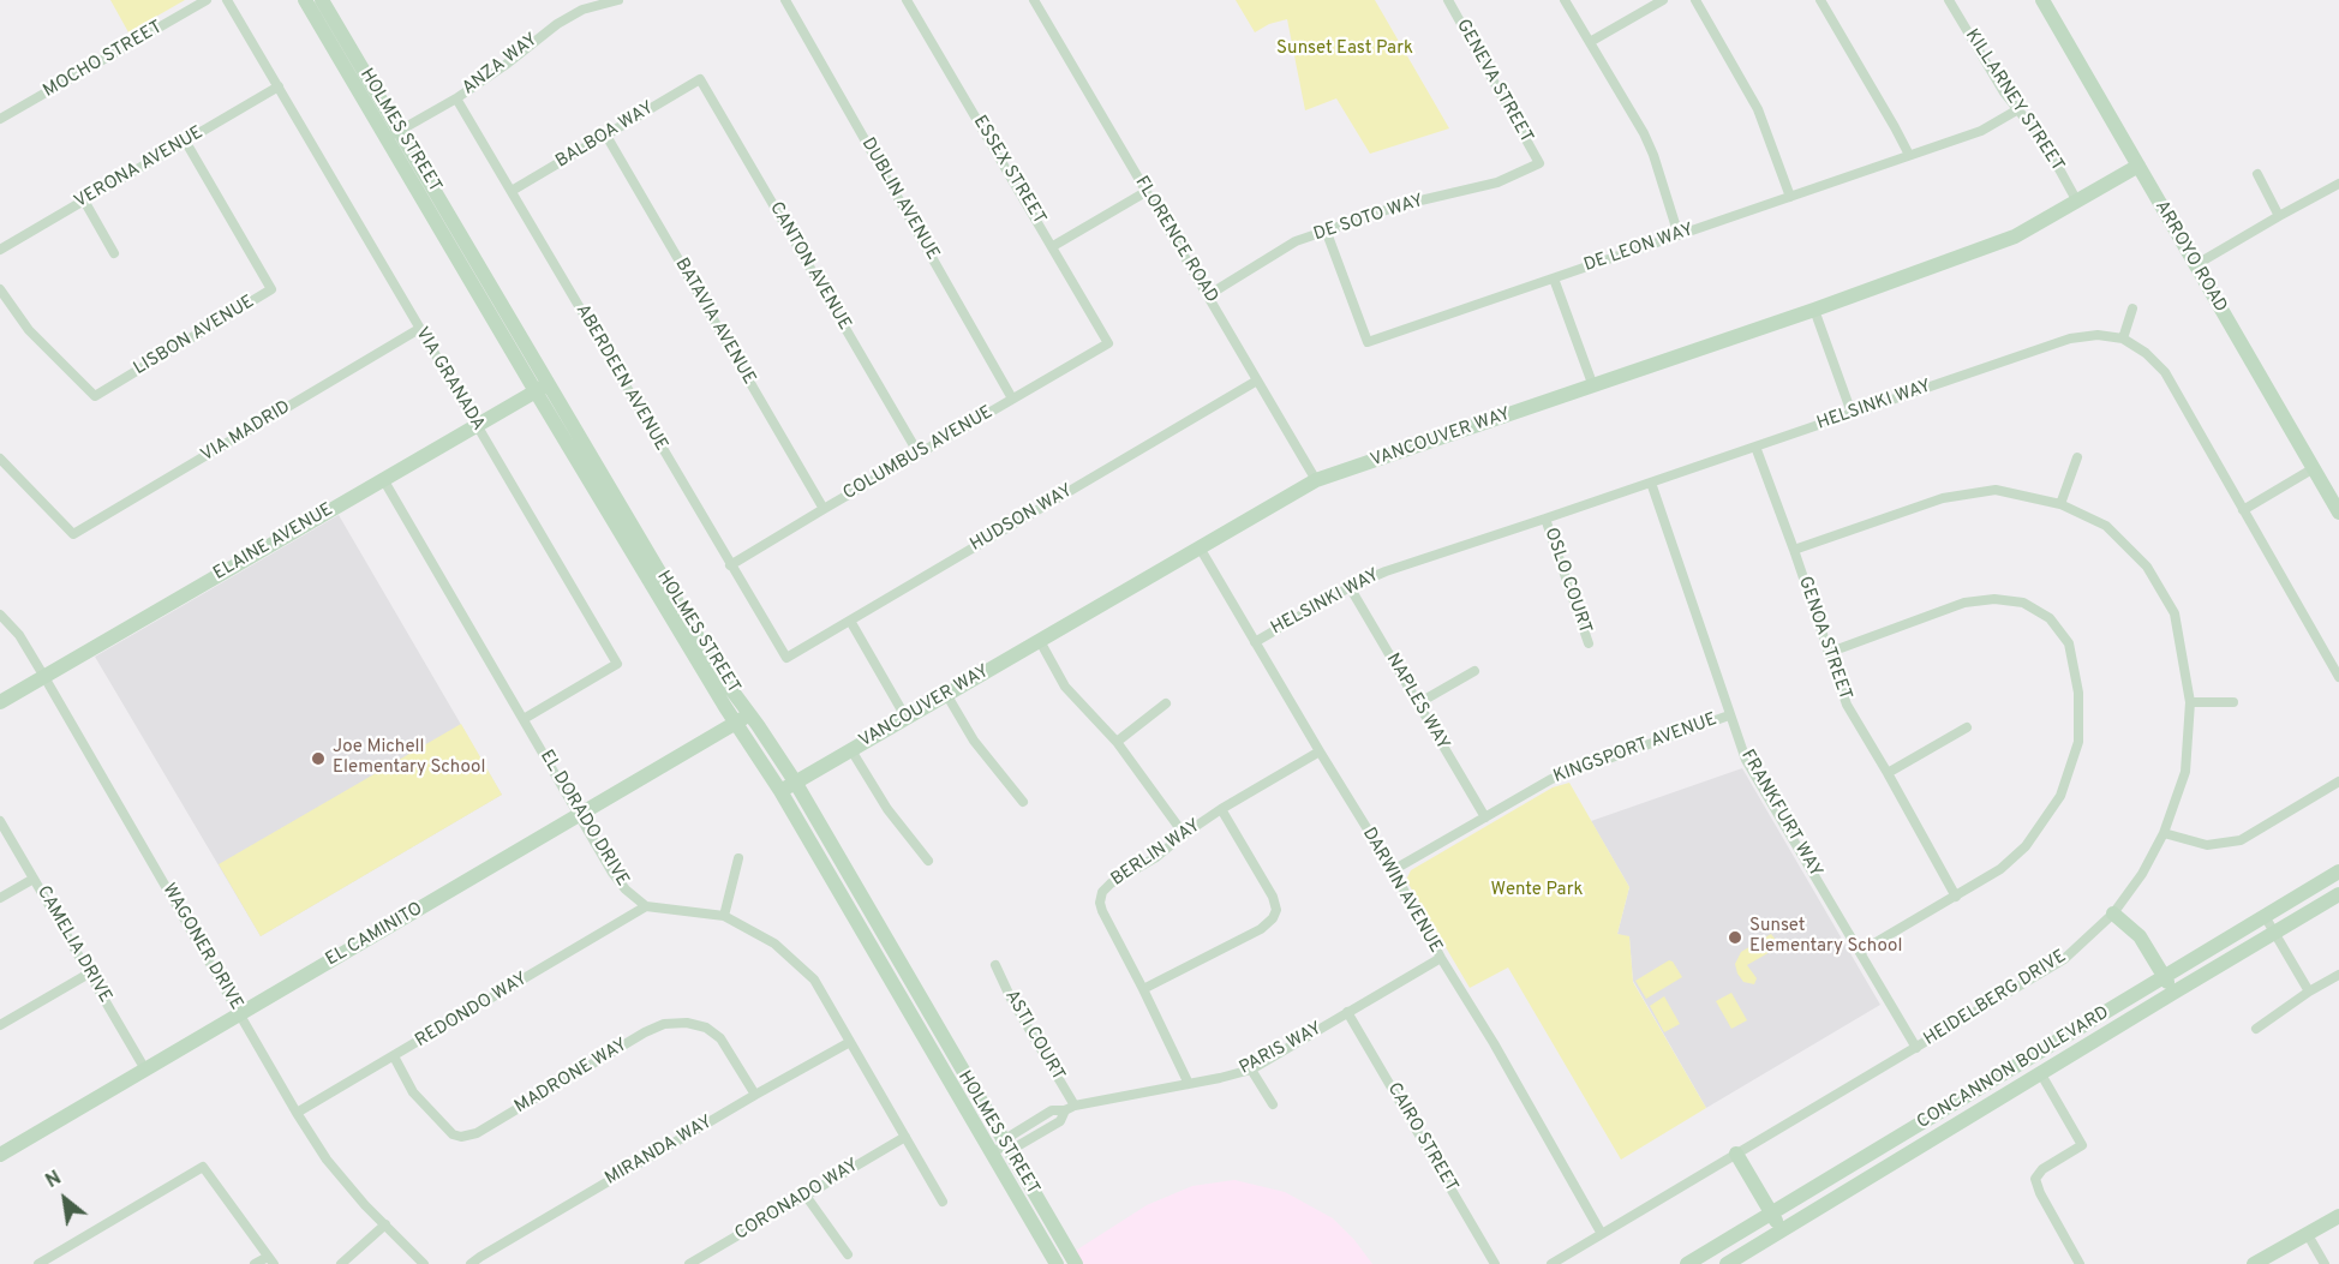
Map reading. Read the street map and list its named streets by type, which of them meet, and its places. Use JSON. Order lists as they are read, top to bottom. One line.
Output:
{"streets":{"main road":["HOLMES STREET","ARROYO ROAD","VANCOUVER WAY","ELAINE AVENUE","EL CAMINITO","CONCANNON BOULEVARD"],"street":["MOCHO STREET","ANZA WAY","GENEVA STREET","KILLARNEY STREET","BALBOA WAY","VERONA AVENUE","ESSEX STREET","DUBLIN AVENUE","DE SOTO WAY","FLORENCE ROAD","DE LEON WAY","CANTON AVENUE","BATAVIA AVENUE","LISBON AVENUE","ABERDEEN AVENUE","VIA GRANADA","HELSINKI WAY","VIA MADRID","COLUMBUS AVENUE","HUDSON WAY","OSLO COURT","GENOA STREET","NAPLES WAY","KINGSPORT AVENUE","FRANKFURT WAY","EL DORADO DRIVE","BERLIN WAY","DARWIN AVENUE","CAMELIA DRIVE","WAGONER DRIVE","HEIDELBERG DRIVE","REDONDO WAY","ASTI COURT","PARIS WAY","MADRONE WAY","CAIRO STREET","MIRANDA WAY","CORONADO WAY"]},"crossings":[["ANZA WAY","HOLMES STREET"],["ANZA WAY","ABERDEEN AVENUE"],["GENEVA STREET","DE SOTO WAY"],["KILLARNEY STREET","DE LEON WAY"],["KILLARNEY STREET","VANCOUVER WAY"],["HOLMES STREET","VANCOUVER WAY"],["HOLMES STREET","ELAINE AVENUE"],["HOLMES STREET","EL CAMINITO"],["HOLMES STREET","PARIS WAY"],["BALBOA WAY","CANTON AVENUE"],["BALBOA WAY","BATAVIA AVENUE"],["BALBOA WAY","ABERDEEN AVENUE"],["VERONA AVENUE","LISBON AVENUE"],["VERONA AVENUE","VIA GRANADA"],["ESSEX STREET","COLUMBUS AVENUE"],["DUBLIN AVENUE","COLUMBUS AVENUE"],["DE SOTO WAY","FLORENCE ROAD"],["DE SOTO WAY","DE LEON WAY"],["FLORENCE ROAD","VANCOUVER WAY"],["FLORENCE ROAD","HUDSON WAY"],["ARROYO ROAD","VANCOUVER WAY"],["CANTON AVENUE","COLUMBUS AVENUE"],["BATAVIA AVENUE","COLUMBUS AVENUE"],["ABERDEEN AVENUE","COLUMBUS AVENUE"],["ABERDEEN AVENUE","HUDSON WAY"],["VIA GRANADA","VIA MADRID"],["VIA GRANADA","ELAINE AVENUE"],["VIA GRANADA","EL DORADO DRIVE"],["HELSINKI WAY","OSLO COURT"],["HELSINKI WAY","GENOA STREET"],["HELSINKI WAY","NAPLES WAY"],["HELSINKI WAY","FRANKFURT WAY"],["HELSINKI WAY","DARWIN AVENUE"],["VANCOUVER WAY","DARWIN AVENUE"],["ELAINE AVENUE","EL DORADO DRIVE"],["ELAINE AVENUE","WAGONER DRIVE"],["GENOA STREET","HEIDELBERG DRIVE"],["NAPLES WAY","KINGSPORT AVENUE"],["KINGSPORT AVENUE","FRANKFURT WAY"],["KINGSPORT AVENUE","DARWIN AVENUE"],["FRANKFURT WAY","HEIDELBERG DRIVE"],["EL DORADO DRIVE","EL CAMINITO"],["EL DORADO DRIVE","REDONDO WAY"],["BERLIN WAY","DARWIN AVENUE"],["BERLIN WAY","PARIS WAY"],["DARWIN AVENUE","HEIDELBERG DRIVE"],["DARWIN AVENUE","PARIS WAY"],["EL CAMINITO","CAMELIA DRIVE"],["EL CAMINITO","WAGONER DRIVE"],["WAGONER DRIVE","REDONDO WAY"],["REDONDO WAY","MADRONE WAY"],["ASTI COURT","PARIS WAY"],["PARIS WAY","CAIRO STREET"],["MADRONE WAY","MIRANDA WAY"]],"parks":["Sunset East Park","Wente Park"],"places":["Joe Michell Elementary School","Sunset Elementary School"],"north":"top left"}
